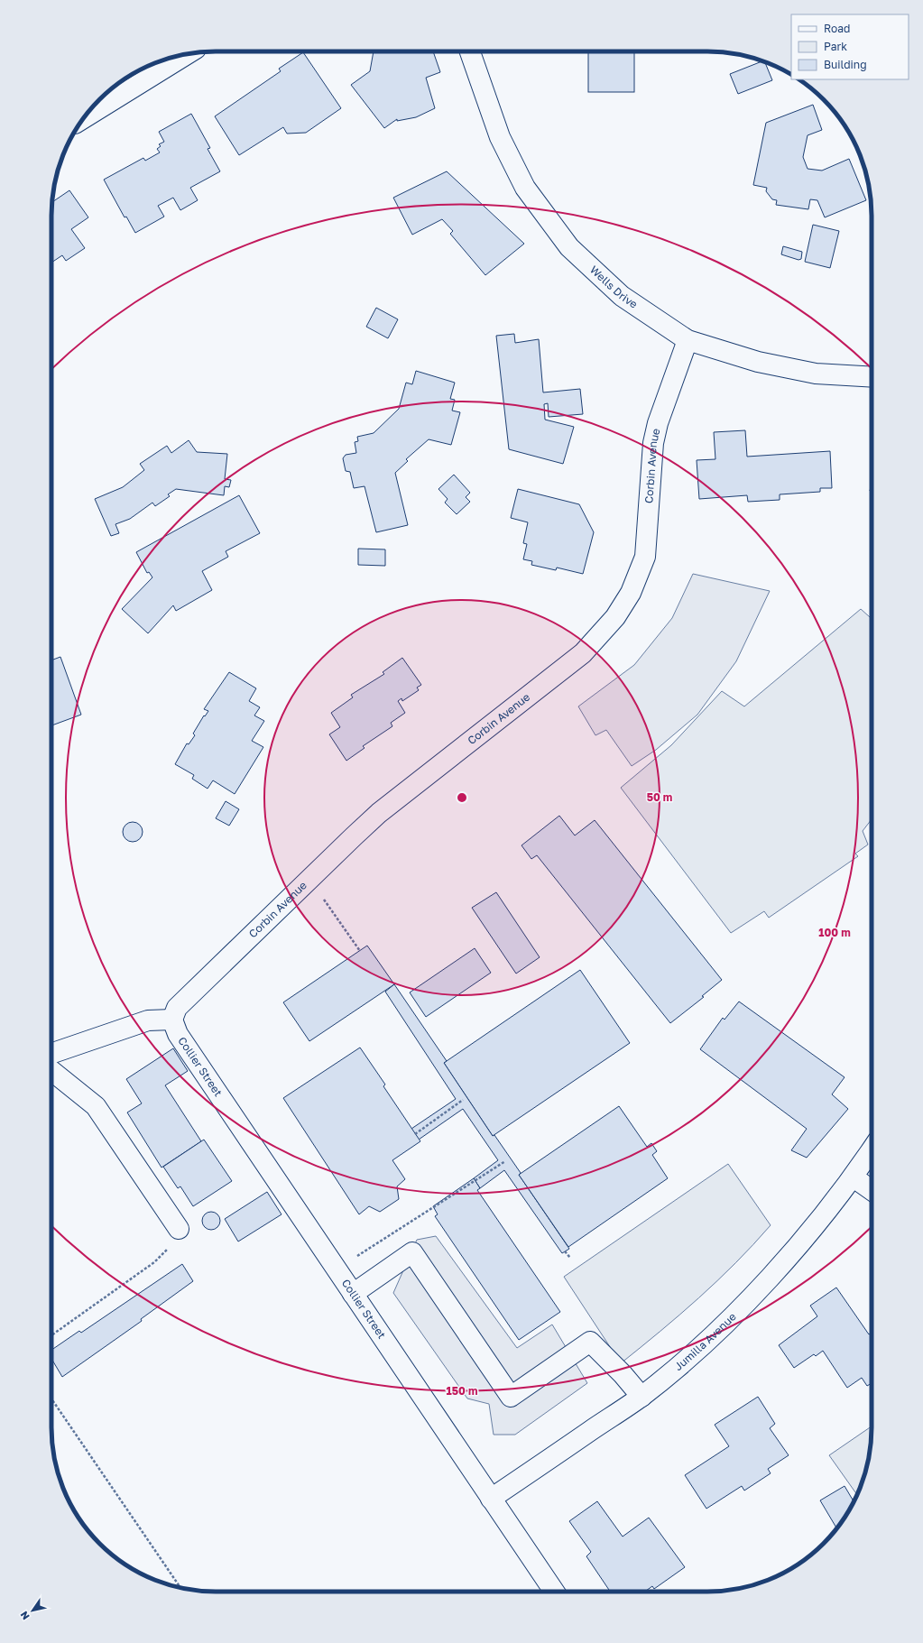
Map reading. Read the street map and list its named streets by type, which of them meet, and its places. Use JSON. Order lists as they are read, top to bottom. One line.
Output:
{"streets":{"street":["Wells Drive","Corbin Avenue","Collier Street","Jumilla Avenue"]},"crossings":[["Wells Drive","Corbin Avenue"],["Corbin Avenue","Collier Street"],["Collier Street","Jumilla Avenue"]],"legend":["Road","Park","Building"],"north":"bottom left","rings":["50 m","100 m","150 m"]}
